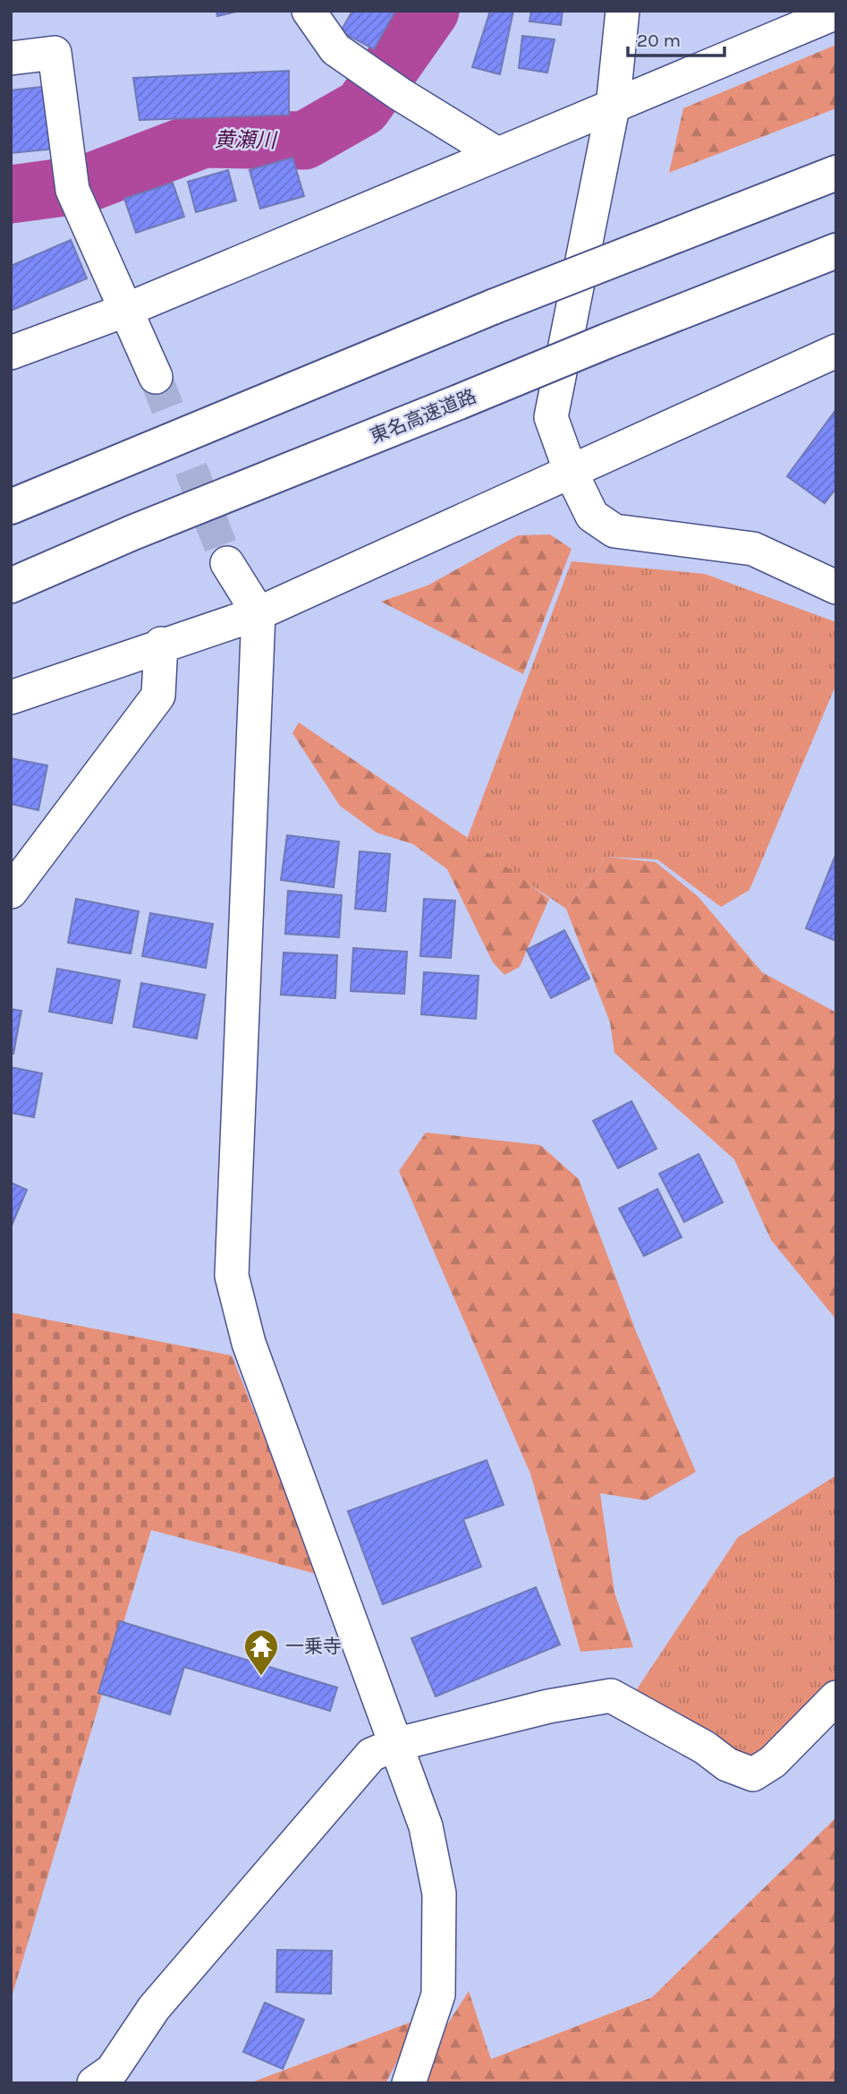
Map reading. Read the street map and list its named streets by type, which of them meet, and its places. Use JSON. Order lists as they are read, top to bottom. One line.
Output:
{"streets":{"highway":["東名高速道路"]},"water":["黄瀬川"],"places":{"temple":["一乗寺"]},"scale_bar":"20 m"}
